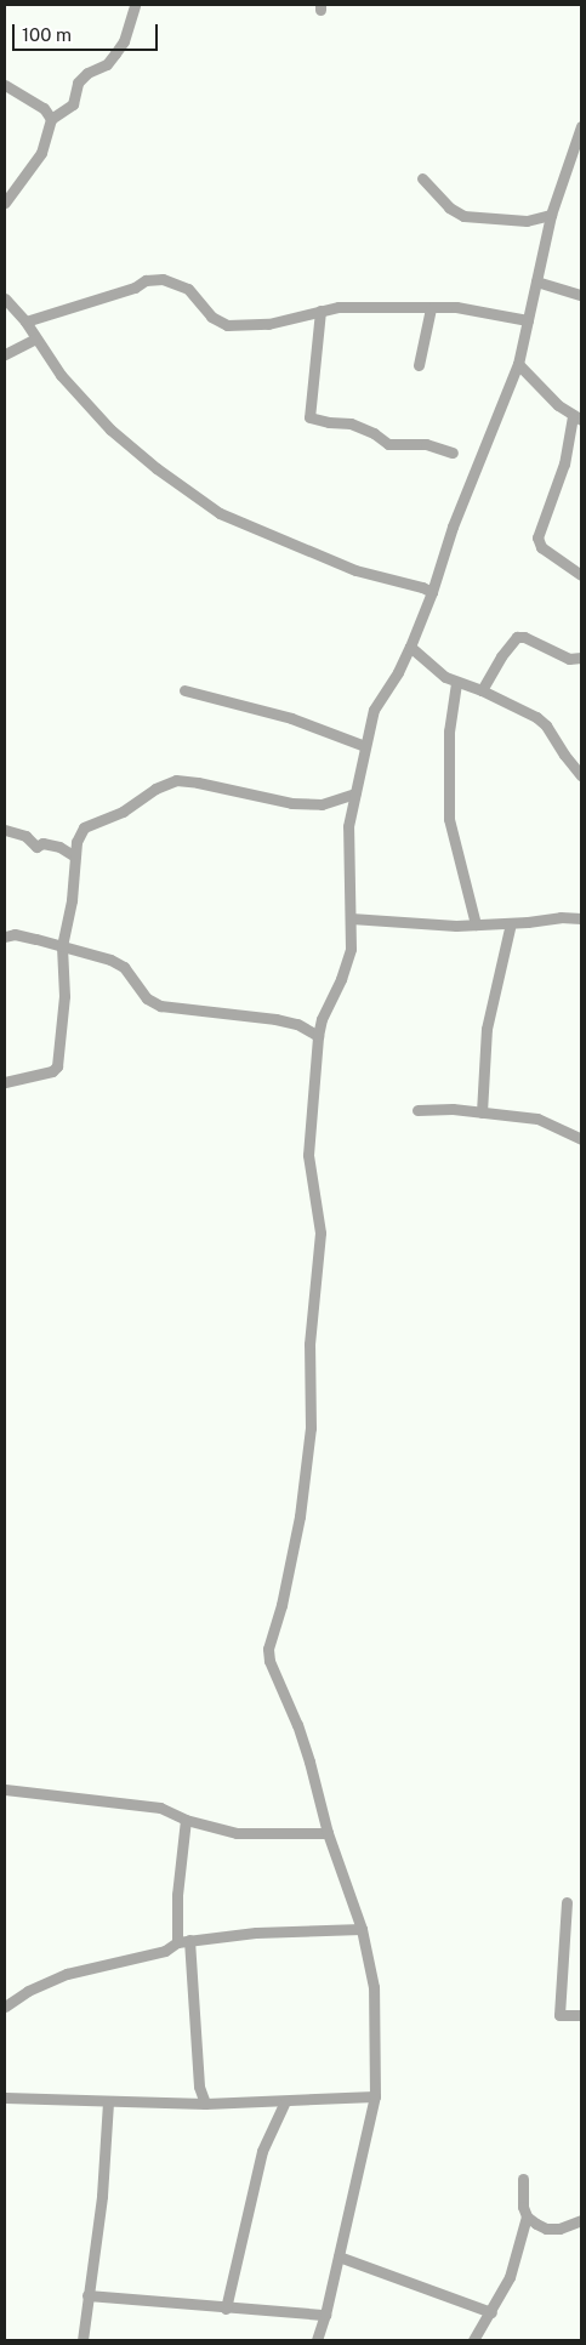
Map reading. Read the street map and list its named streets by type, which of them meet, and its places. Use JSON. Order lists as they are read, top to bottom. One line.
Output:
{"scale_bar":"100 m"}
